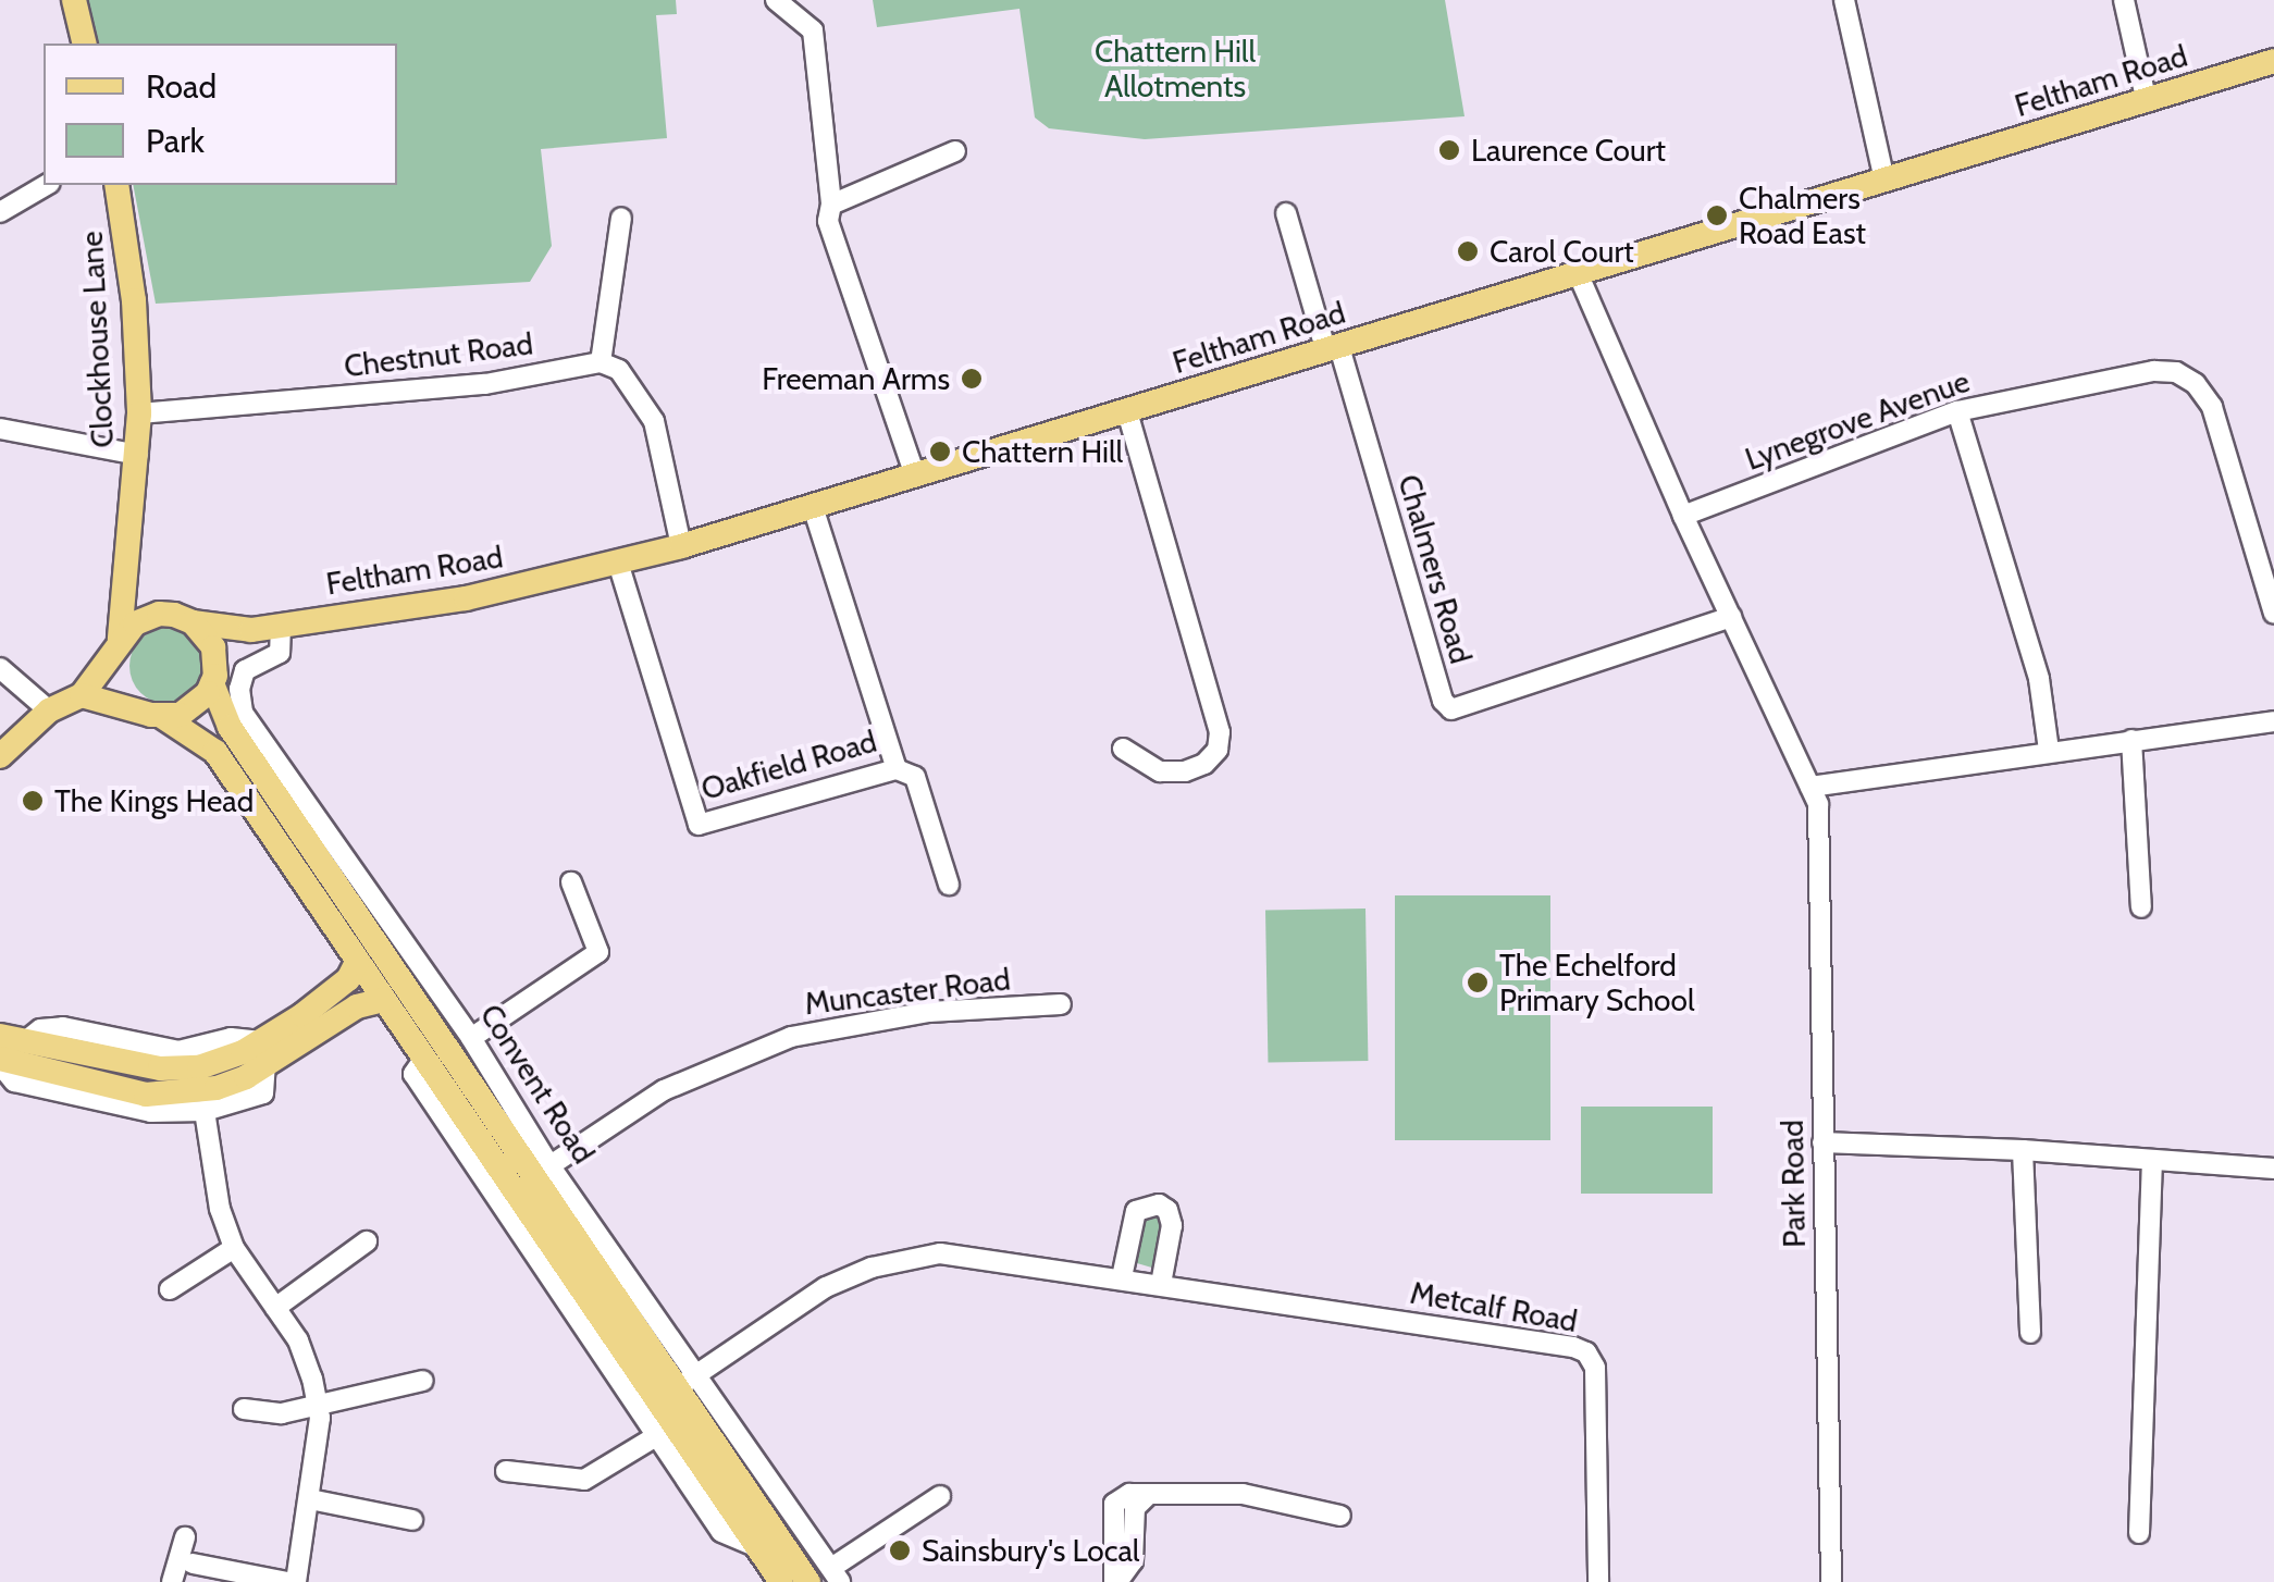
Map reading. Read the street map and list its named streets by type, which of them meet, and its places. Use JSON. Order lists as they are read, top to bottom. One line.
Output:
{"streets":{"main road":["Feltham Road","Clockhouse Lane","Convent Road"],"street":["Chestnut Road","Lynegrove Avenue","Chalmers Road","Oakfield Road","Muncaster Road","Park Road","Metcalf Road"]},"crossings":[["Feltham Road","Clockhouse Lane"],["Feltham Road","Chalmers Road"],["Feltham Road","Oakfield Road"],["Feltham Road","Convent Road"],["Clockhouse Lane","Chestnut Road"],["Clockhouse Lane","Convent Road"],["Muncaster Road","Convent Road"],["Convent Road","Metcalf Road"]],"parks":["Chattern Hill Allotments"],"places":["Laurence Court","Chalmers Road East","Carol Court","Freeman Arms","Chattern Hill","The Kings Head","The Echelford Primary School","Sainsbury's Local"],"legend":["Road","Park"]}
